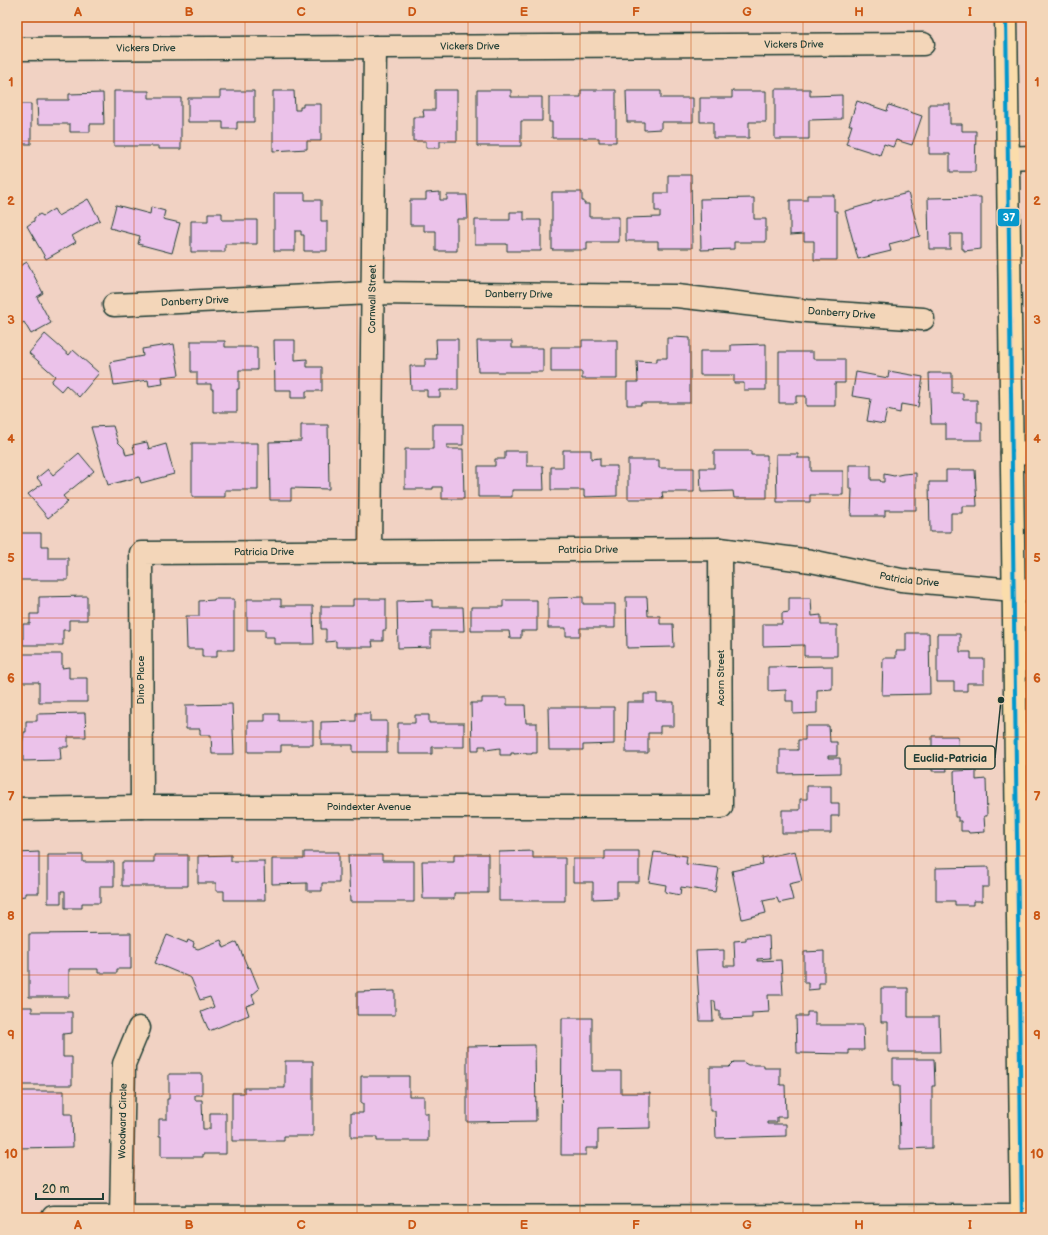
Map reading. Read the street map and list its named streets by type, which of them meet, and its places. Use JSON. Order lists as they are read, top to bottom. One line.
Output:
{"streets":{"street":["Vickers Drive","Danberry Drive","Cornwall Street","Patricia Drive","Acorn Street","Dino Place","Poindexter Avenue","Woodward Circle"]},"crossings":[["Vickers Drive","Cornwall Street"],["Danberry Drive","Cornwall Street"],["Cornwall Street","Patricia Drive"],["Patricia Drive","Acorn Street"],["Patricia Drive","Dino Place"],["Acorn Street","Poindexter Avenue"],["Dino Place","Poindexter Avenue"]],"places":["Euclid-Patricia"],"lines":["transit line 37"],"scale_bar":"20 m","grid":{"columns":["A","B","C","D","E","F","G","H","I"],"rows":["1","2","3","4","5","6","7","8","9","10"]}}
